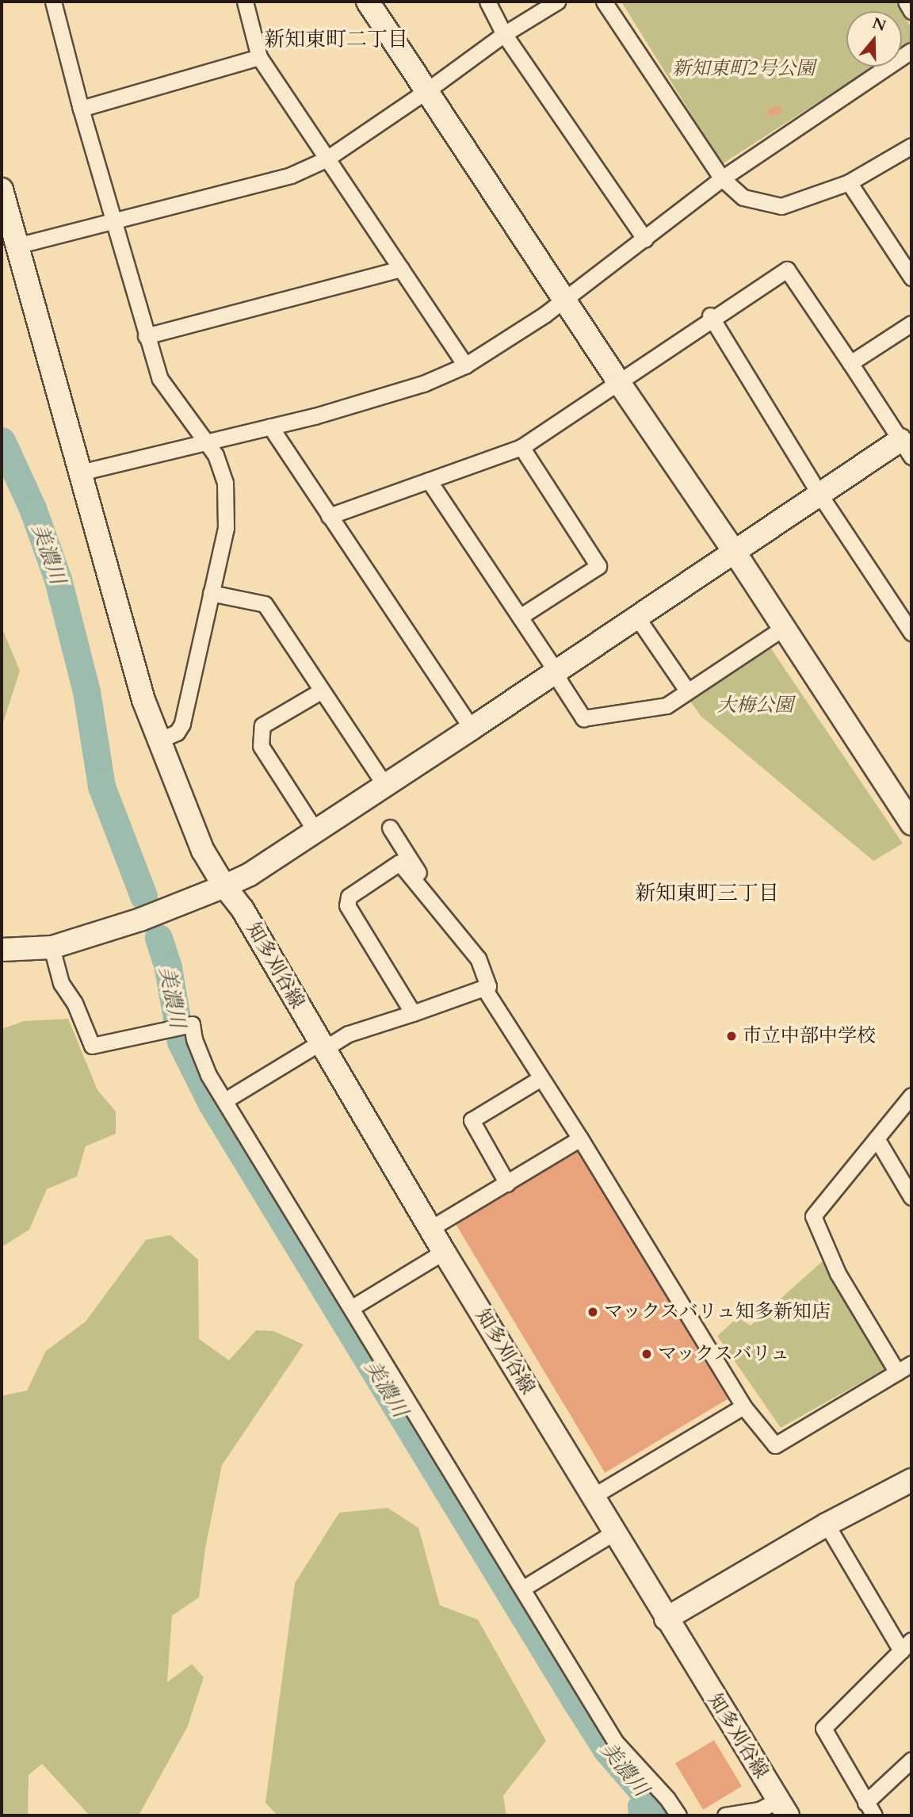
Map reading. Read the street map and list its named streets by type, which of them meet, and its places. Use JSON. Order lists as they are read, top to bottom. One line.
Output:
{"streets":{"street":["知多刈谷線"]},"districts":["新知東町二丁目","新知東町三丁目"],"water":["美濃川"],"parks":["新知東町2号公園","大梅公園"],"places":["市立中部中学校","マックスバリュ知多新知店","マックスバリュ"],"north":"top"}
